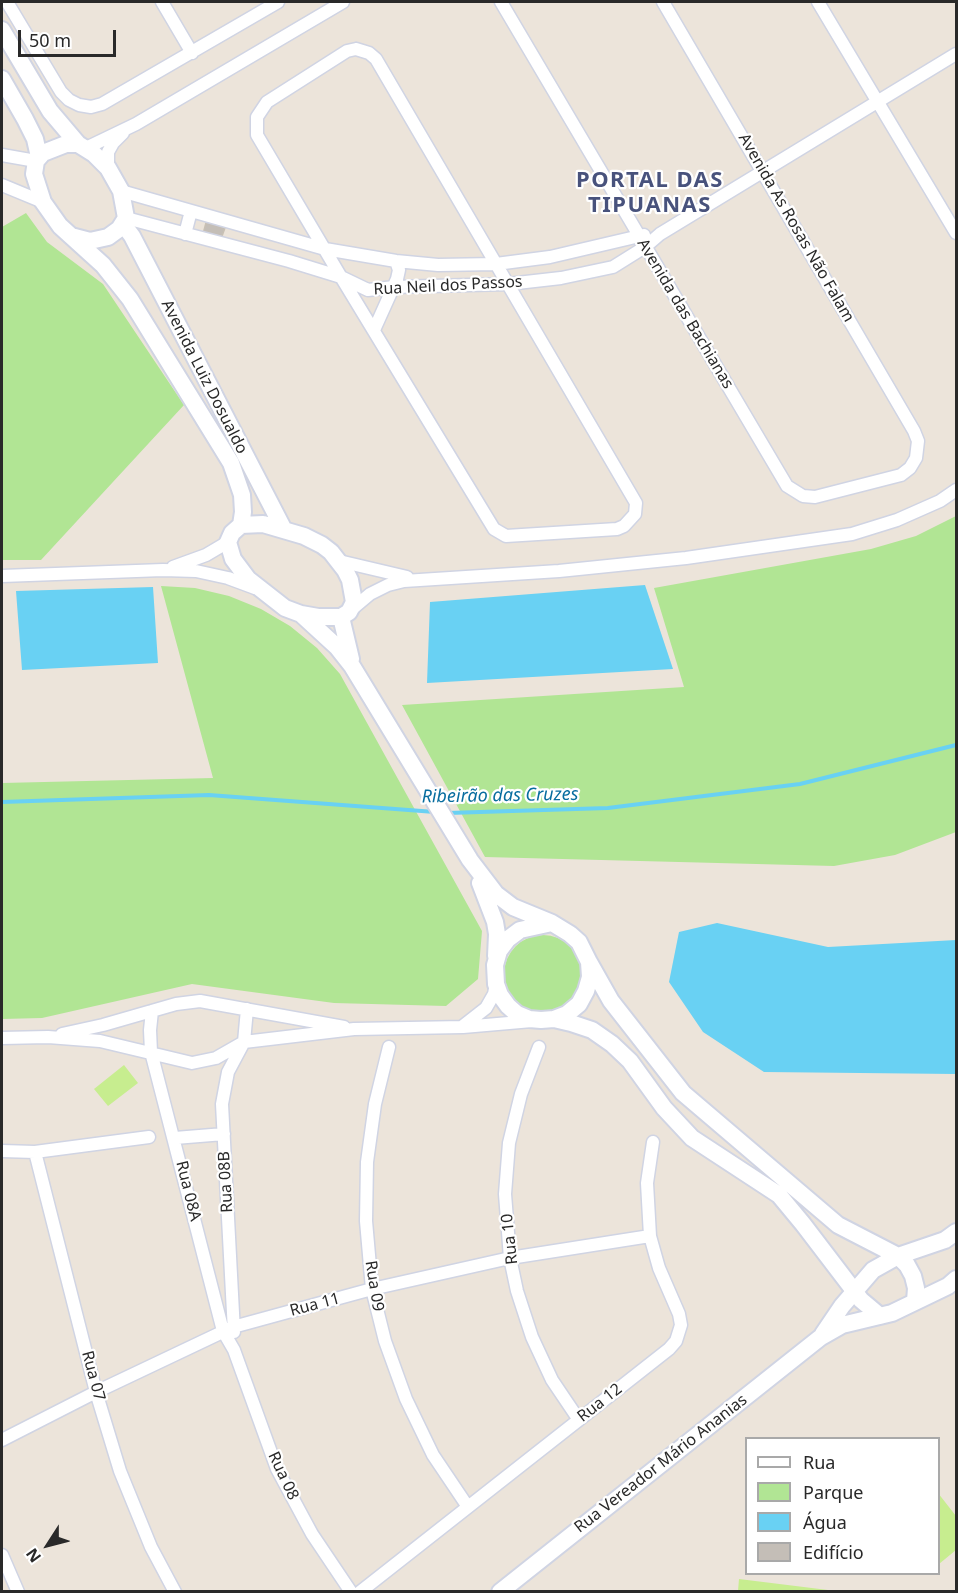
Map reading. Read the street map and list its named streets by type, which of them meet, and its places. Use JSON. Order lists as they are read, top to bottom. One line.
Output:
{"streets":{"street":["Avenida As Rosas Não Falam","Rua Neil dos Passos","Avenida das Bachianas","Avenida Luiz Dosualdo","Rua 08B","Rua 08A","Rua 10","Rua 09","Rua 11","Rua 07","Rua 12","Rua Vereador Mário Ananias","Rua 08"]},"crossings":[["Avenida As Rosas Não Falam","Rua Neil dos Passos"],["Avenida As Rosas Não Falam","Avenida das Bachianas"],["Rua Neil dos Passos","Avenida das Bachianas"],["Rua Neil dos Passos","Avenida Luiz Dosualdo"],["Rua 08B","Rua 08A"],["Rua 08B","Rua 11"],["Rua 08B","Rua 08"],["Rua 08A","Rua 11"],["Rua 08A","Rua 08"],["Rua 10","Rua 11"],["Rua 10","Rua 12"],["Rua 09","Rua 11"],["Rua 09","Rua 12"],["Rua 11","Rua 07"],["Rua 11","Rua 12"],["Rua 11","Rua 08"]],"districts":["PORTAL DAS TIPUANAS"],"water":["Ribeirão das Cruzes"],"legend":["Rua","Parque","Água","Edifício"],"scale_bar":"50 m","north":"bottom left"}
